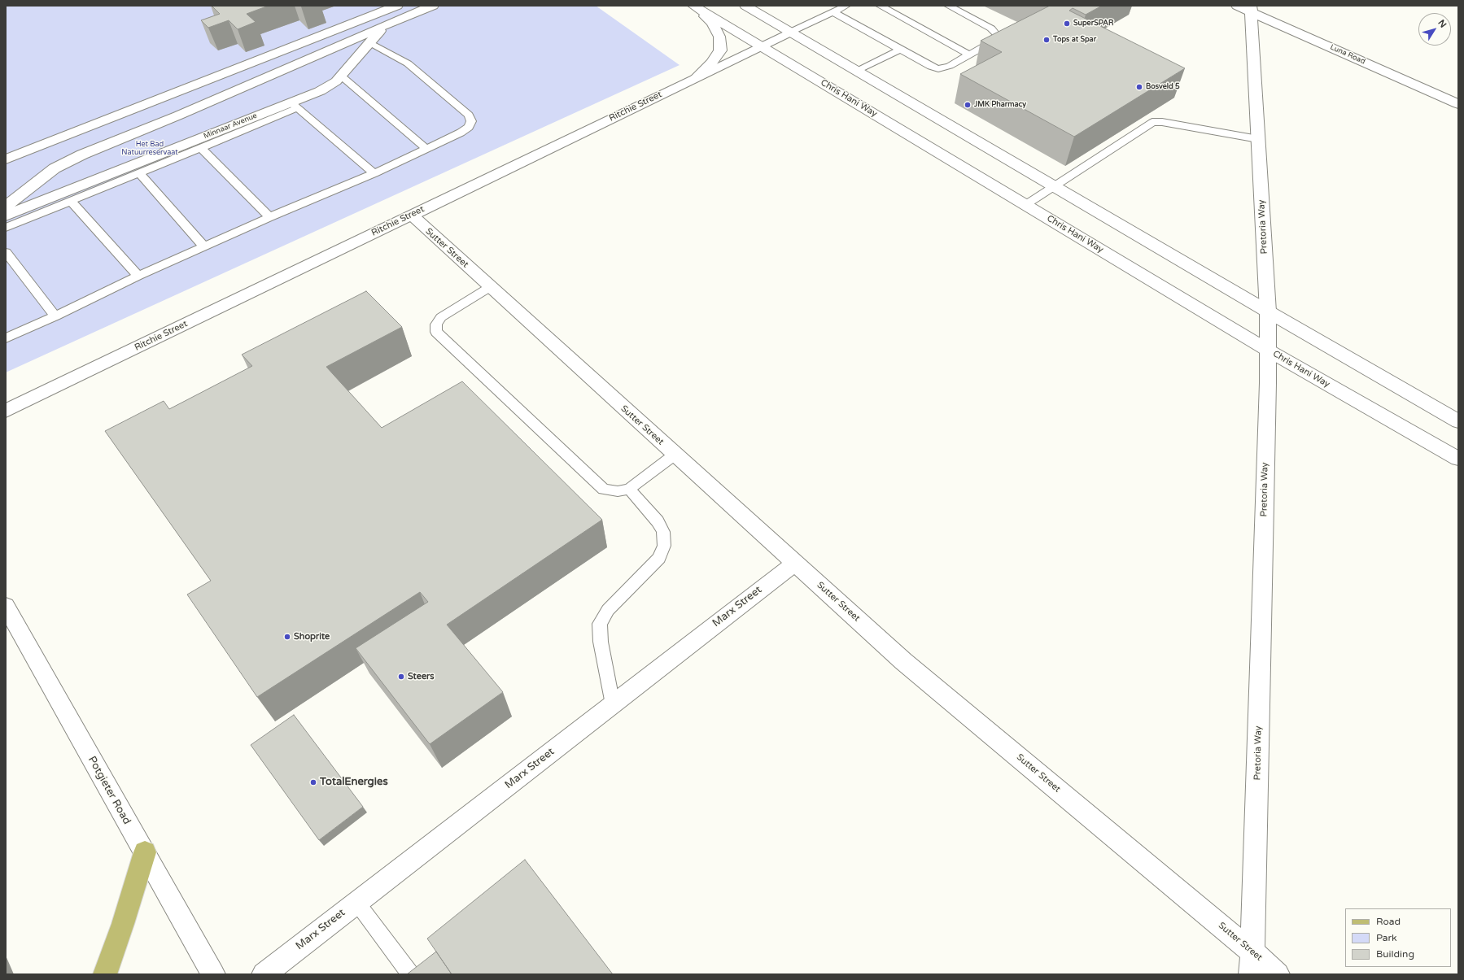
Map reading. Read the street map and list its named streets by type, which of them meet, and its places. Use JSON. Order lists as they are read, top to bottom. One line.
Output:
{"streets":{"street":["Luna Road","Chris Hani Way","Ritchie Street","Minnaar Avenue","Pretoria Way","Sutter Street","Marx Street","Potgieter Road"]},"crossings":[["Luna Road","Pretoria Way"],["Chris Hani Way","Ritchie Street"],["Chris Hani Way","Pretoria Way"],["Ritchie Street","Sutter Street"],["Pretoria Way","Sutter Street"],["Sutter Street","Marx Street"]],"parks":["Het Bad Natuurreservaat"],"places":["SuperSPAR","Tops at Spar","Bosveld 5","JMK Pharmacy","Shoprite","Steers","TotalEnergies"],"legend":["Road","Park","Building"],"north":"top right"}
